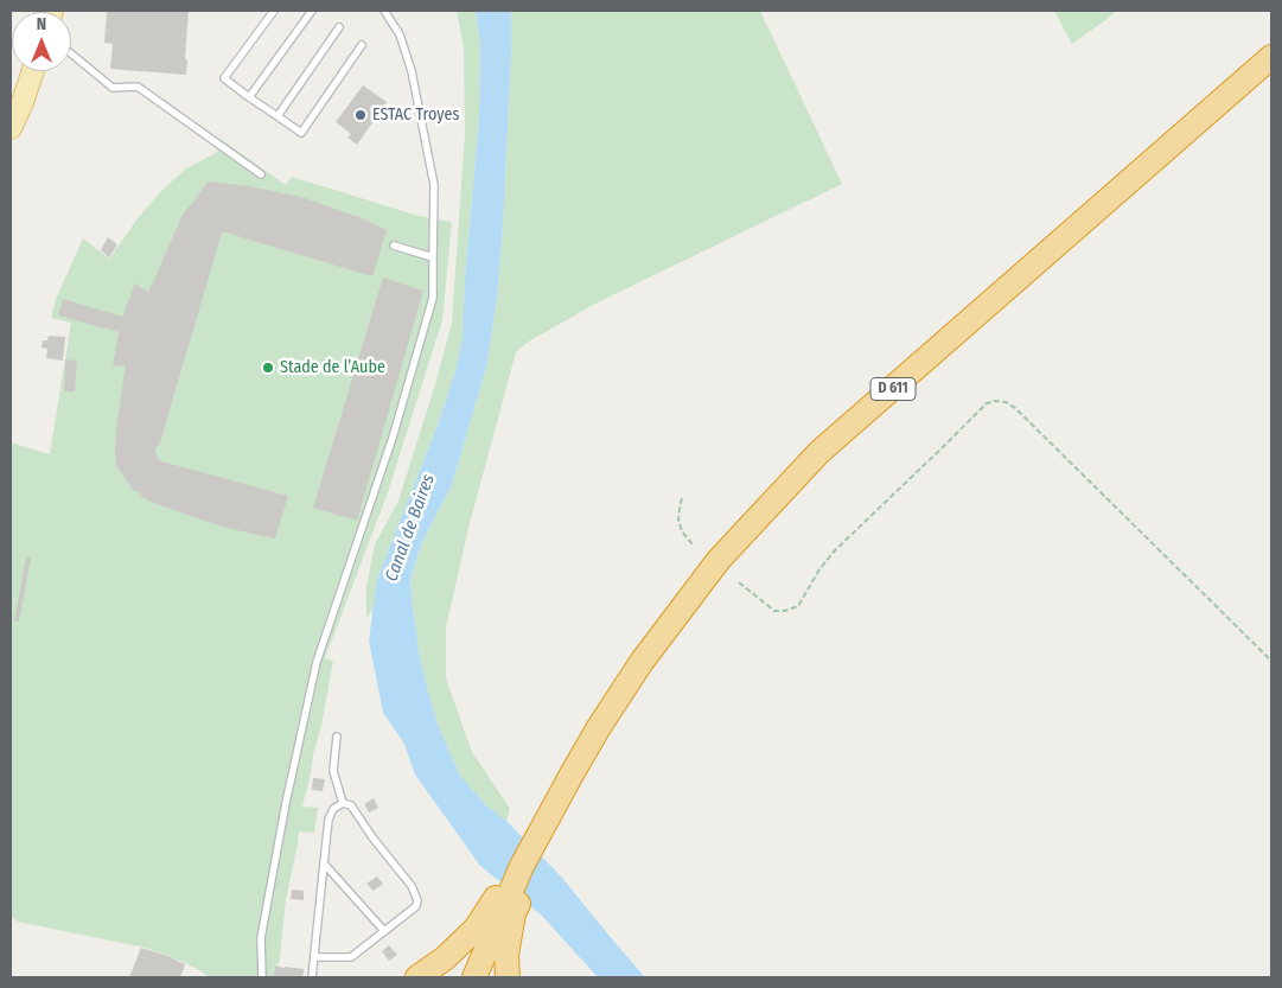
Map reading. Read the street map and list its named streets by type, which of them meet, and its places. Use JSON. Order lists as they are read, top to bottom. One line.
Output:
{"streets":{"highway":["D 611"]},"water":["Canal de Baires"],"places":["ESTAC Troyes","Stade de l’Aube"],"north":"top"}
